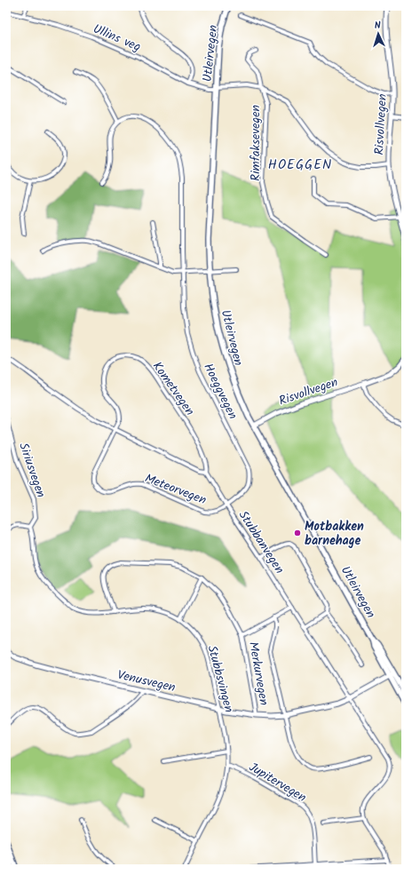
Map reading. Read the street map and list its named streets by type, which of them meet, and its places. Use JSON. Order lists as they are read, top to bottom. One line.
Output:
{"streets":{"main road":["Utleirvegen"],"street":["Ullins veg","Risvollvegen","Rimfaksevegen","Kometvegen","Hoeggvegen","Siriusvegen","Meteorvegen","Stubbanvegen","Merkurvegen","Stubbsvingen","Venusvegen","Jupitervegen"]},"crossings":[["Ullins veg","Utleirvegen"],["Ullins veg","Risvollvegen"],["Ullins veg","Rimfaksevegen"],["Utleirvegen","Risvollvegen"],["Utleirvegen","Venusvegen"],["Kometvegen","Meteorvegen"],["Kometvegen","Stubbanvegen"],["Hoeggvegen","Meteorvegen"],["Hoeggvegen","Stubbanvegen"],["Siriusvegen","Stubbsvingen"],["Meteorvegen","Stubbanvegen"],["Stubbanvegen","Merkurvegen"],["Stubbanvegen","Venusvegen"],["Merkurvegen","Stubbsvingen"],["Merkurvegen","Venusvegen"],["Stubbsvingen","Venusvegen"],["Stubbsvingen","Jupitervegen"]],"districts":["HOEGGEN"],"places":["Motbakken barnehage"],"north":"top"}
